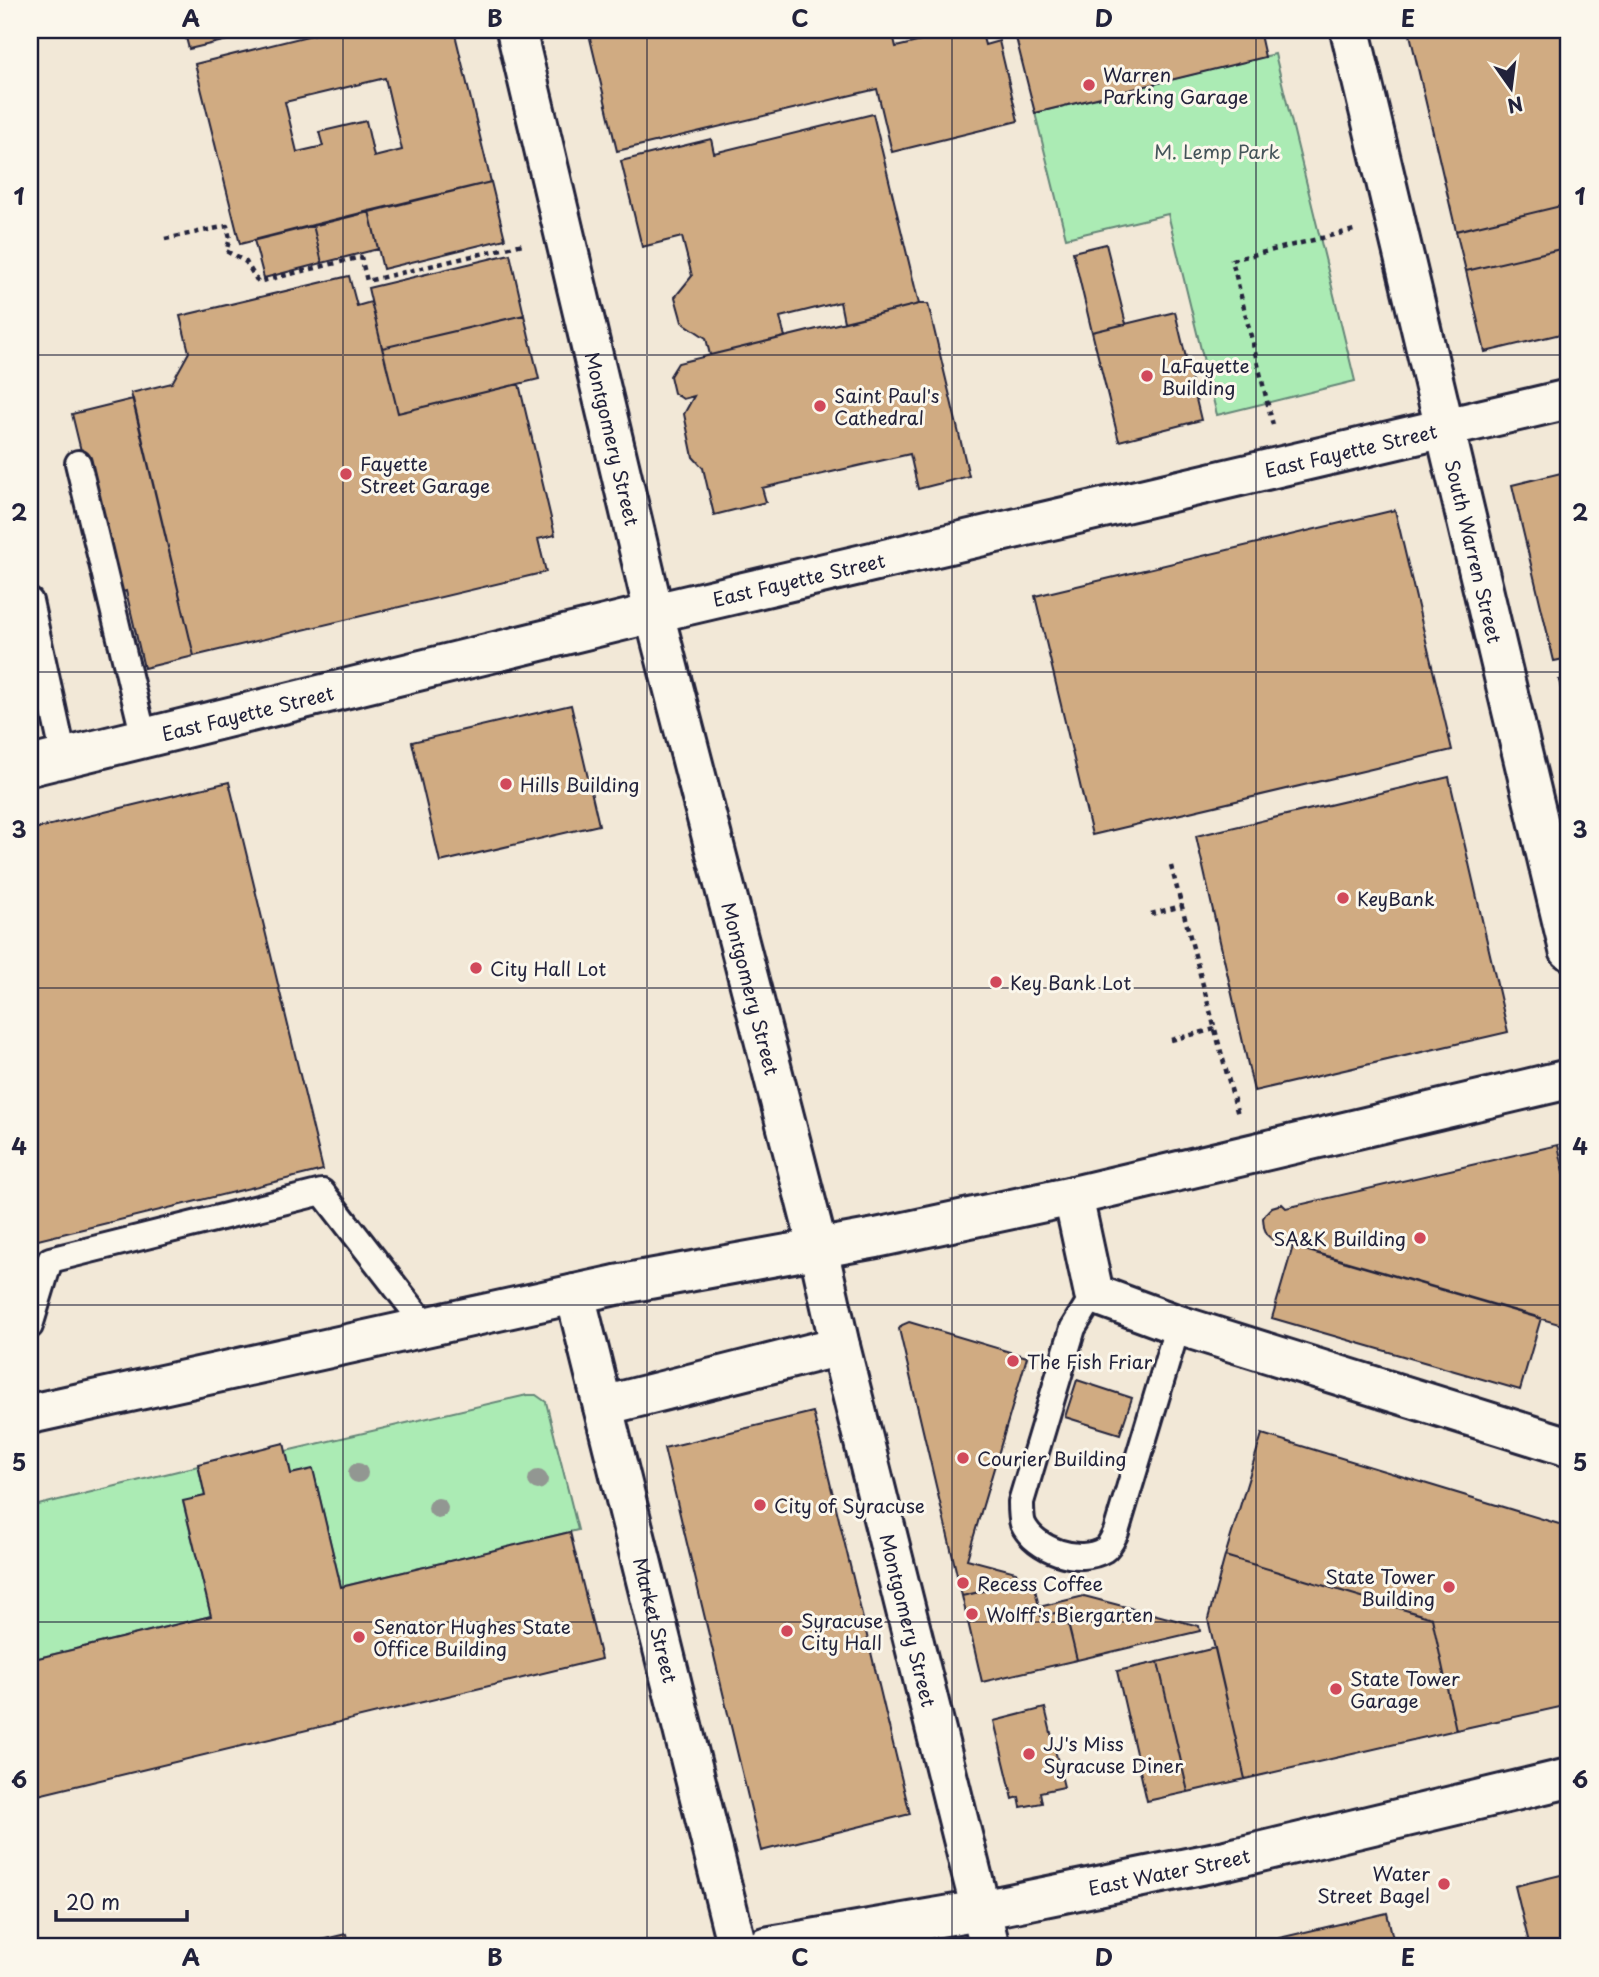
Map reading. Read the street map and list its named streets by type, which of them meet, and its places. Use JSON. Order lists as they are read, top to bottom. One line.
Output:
{"streets":{"street":["Montgomery Street","East Fayette Street","South Warren Street","Market Street","East Water Street"]},"crossings":[["Montgomery Street","East Fayette Street"],["Montgomery Street","East Water Street"],["East Fayette Street","South Warren Street"]],"parks":["M. Lemp Park"],"places":["Warren Parking Garage","LaFayette Building","Saint Paul's Cathedral","Fayette Street Garage","Hills Building","KeyBank","City Hall Lot","Key Bank Lot","SA&K Building","The Fish Friar","Courier Building","City of Syracuse","Recess Coffee","State Tower Building","Wolff's Biergarten","Syracuse City Hall","Senator Hughes State Office Building","State Tower Garage","JJ's Miss Syracuse Diner","Water Street Bagel"],"scale_bar":"20 m","north":"bottom","grid":{"columns":["A","B","C","D","E"],"rows":["1","2","3","4","5","6"]}}
